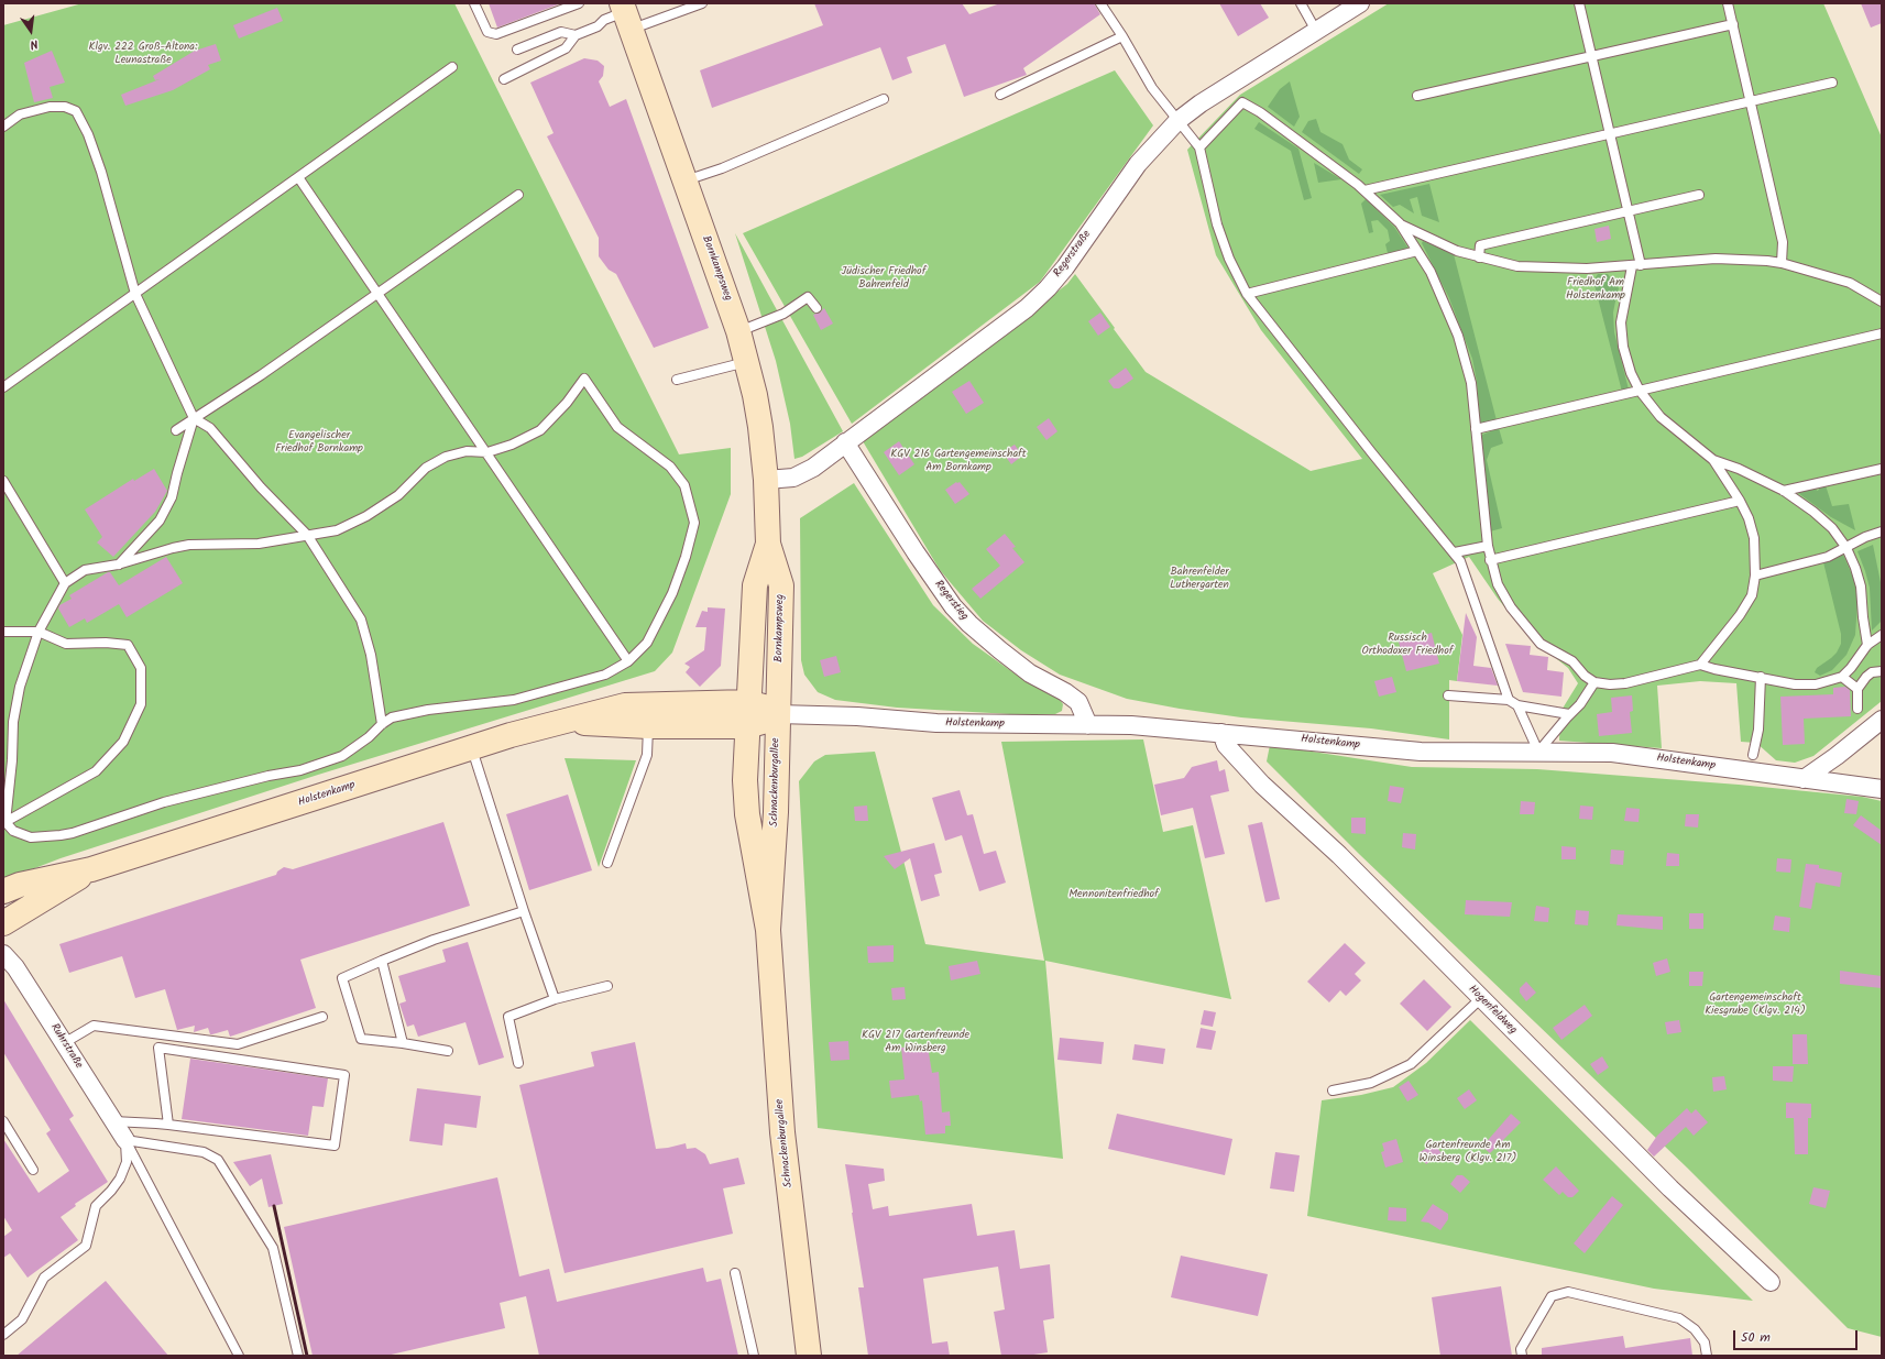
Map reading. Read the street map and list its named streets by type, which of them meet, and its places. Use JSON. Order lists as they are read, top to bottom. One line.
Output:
{"streets":{"main road":["Bornkampsweg","Holstenkamp","Schnackenburgallee"],"street":["Regerstraße","Regerstieg","Hogenfeldweg","Ruhrstraße"]},"crossings":[["Regerstraße","Bornkampsweg"],["Regerstraße","Regerstieg"],["Bornkampsweg","Holstenkamp"],["Bornkampsweg","Schnackenburgallee"],["Regerstieg","Holstenkamp"],["Holstenkamp","Schnackenburgallee"],["Holstenkamp","Hogenfeldweg"]],"parks":["Klgv. 222 Groß-Altona: Leunastraße","Jüdischer Friedhof Bahrenfeld","Friedhof Am Holstenkamp","Evangelischer Friedhof Bornkamp","KGV 216 Gartengemeinschaft Am Bornkamp","Bahrenfelder Luthergarten","Russisch Orthodoxer Friedhof","Mennonitenfriedhof","Gartengemeinschaft Kiesgrube (Klgv. 214)","KGV 217 Gartenfreunde Am Winsberg","Gartenfreunde Am Winsberg (Klgv. 217)"],"scale_bar":"50 m","north":"bottom"}
